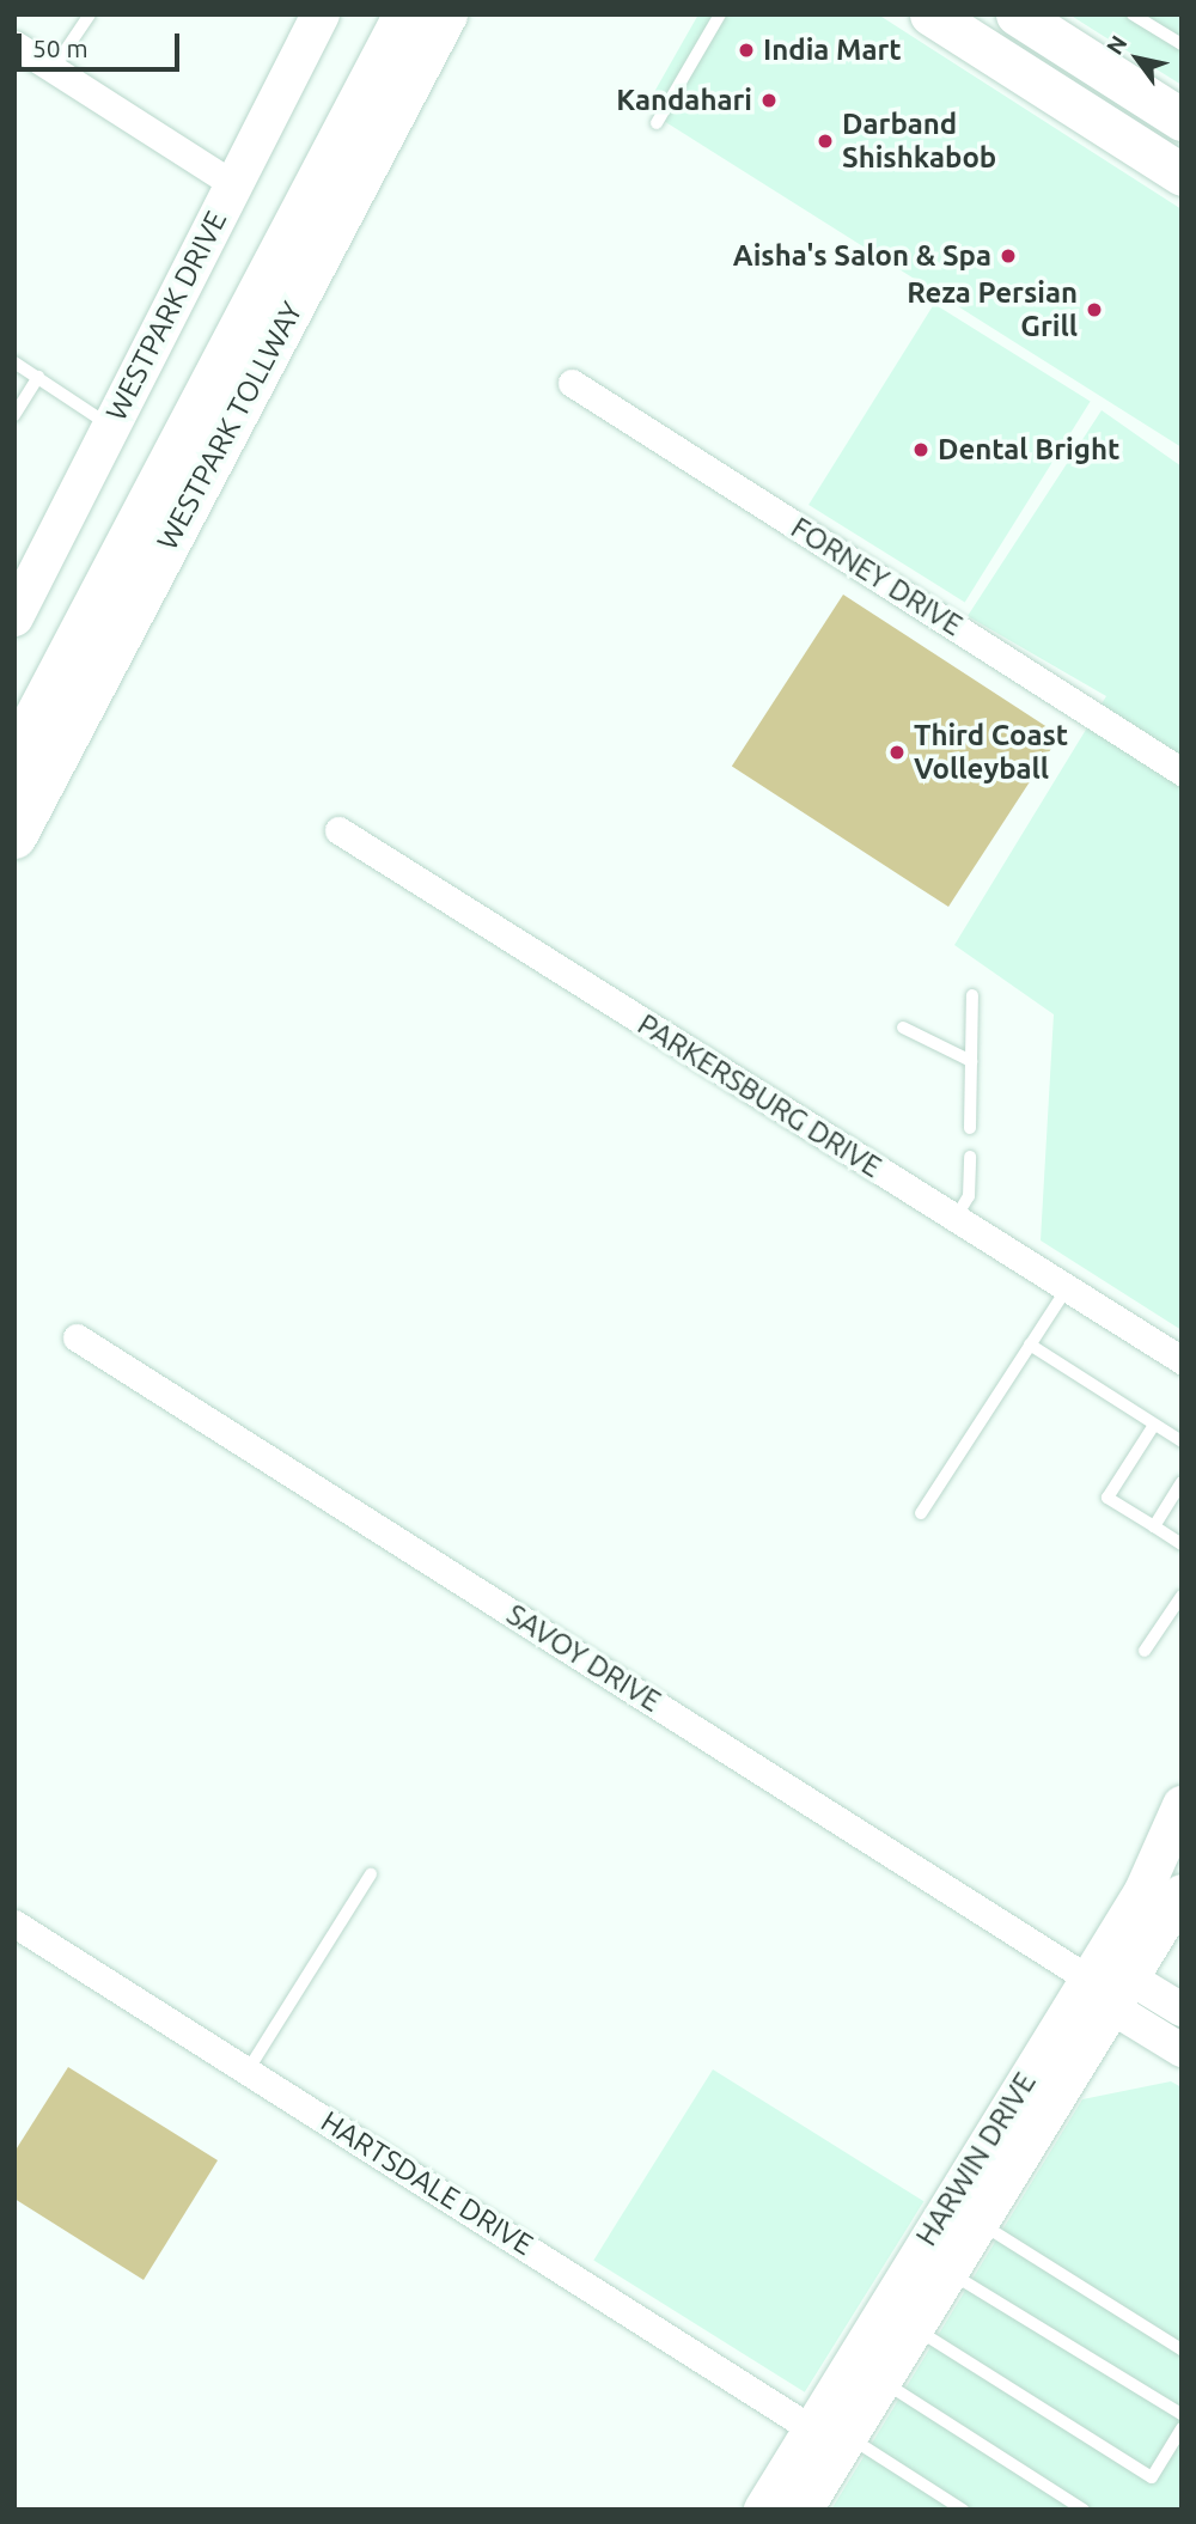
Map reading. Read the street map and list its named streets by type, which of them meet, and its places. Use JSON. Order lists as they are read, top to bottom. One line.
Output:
{"streets":{"highway":["WESTPARK TOLLWAY"],"main road":["WESTPARK DRIVE","HARWIN DRIVE"],"street":["FORNEY DRIVE","PARKERSBURG DRIVE","SAVOY DRIVE","HARTSDALE DRIVE"]},"crossings":[["SAVOY DRIVE","HARWIN DRIVE"],["HARWIN DRIVE","HARTSDALE DRIVE"]],"places":["India Mart","Kandahari","Darband Shishkabob","Aisha's Salon & Spa","Reza Persian Grill","Dental Bright","Third Coast Volleyball"],"scale_bar":"50 m","north":"top left"}
